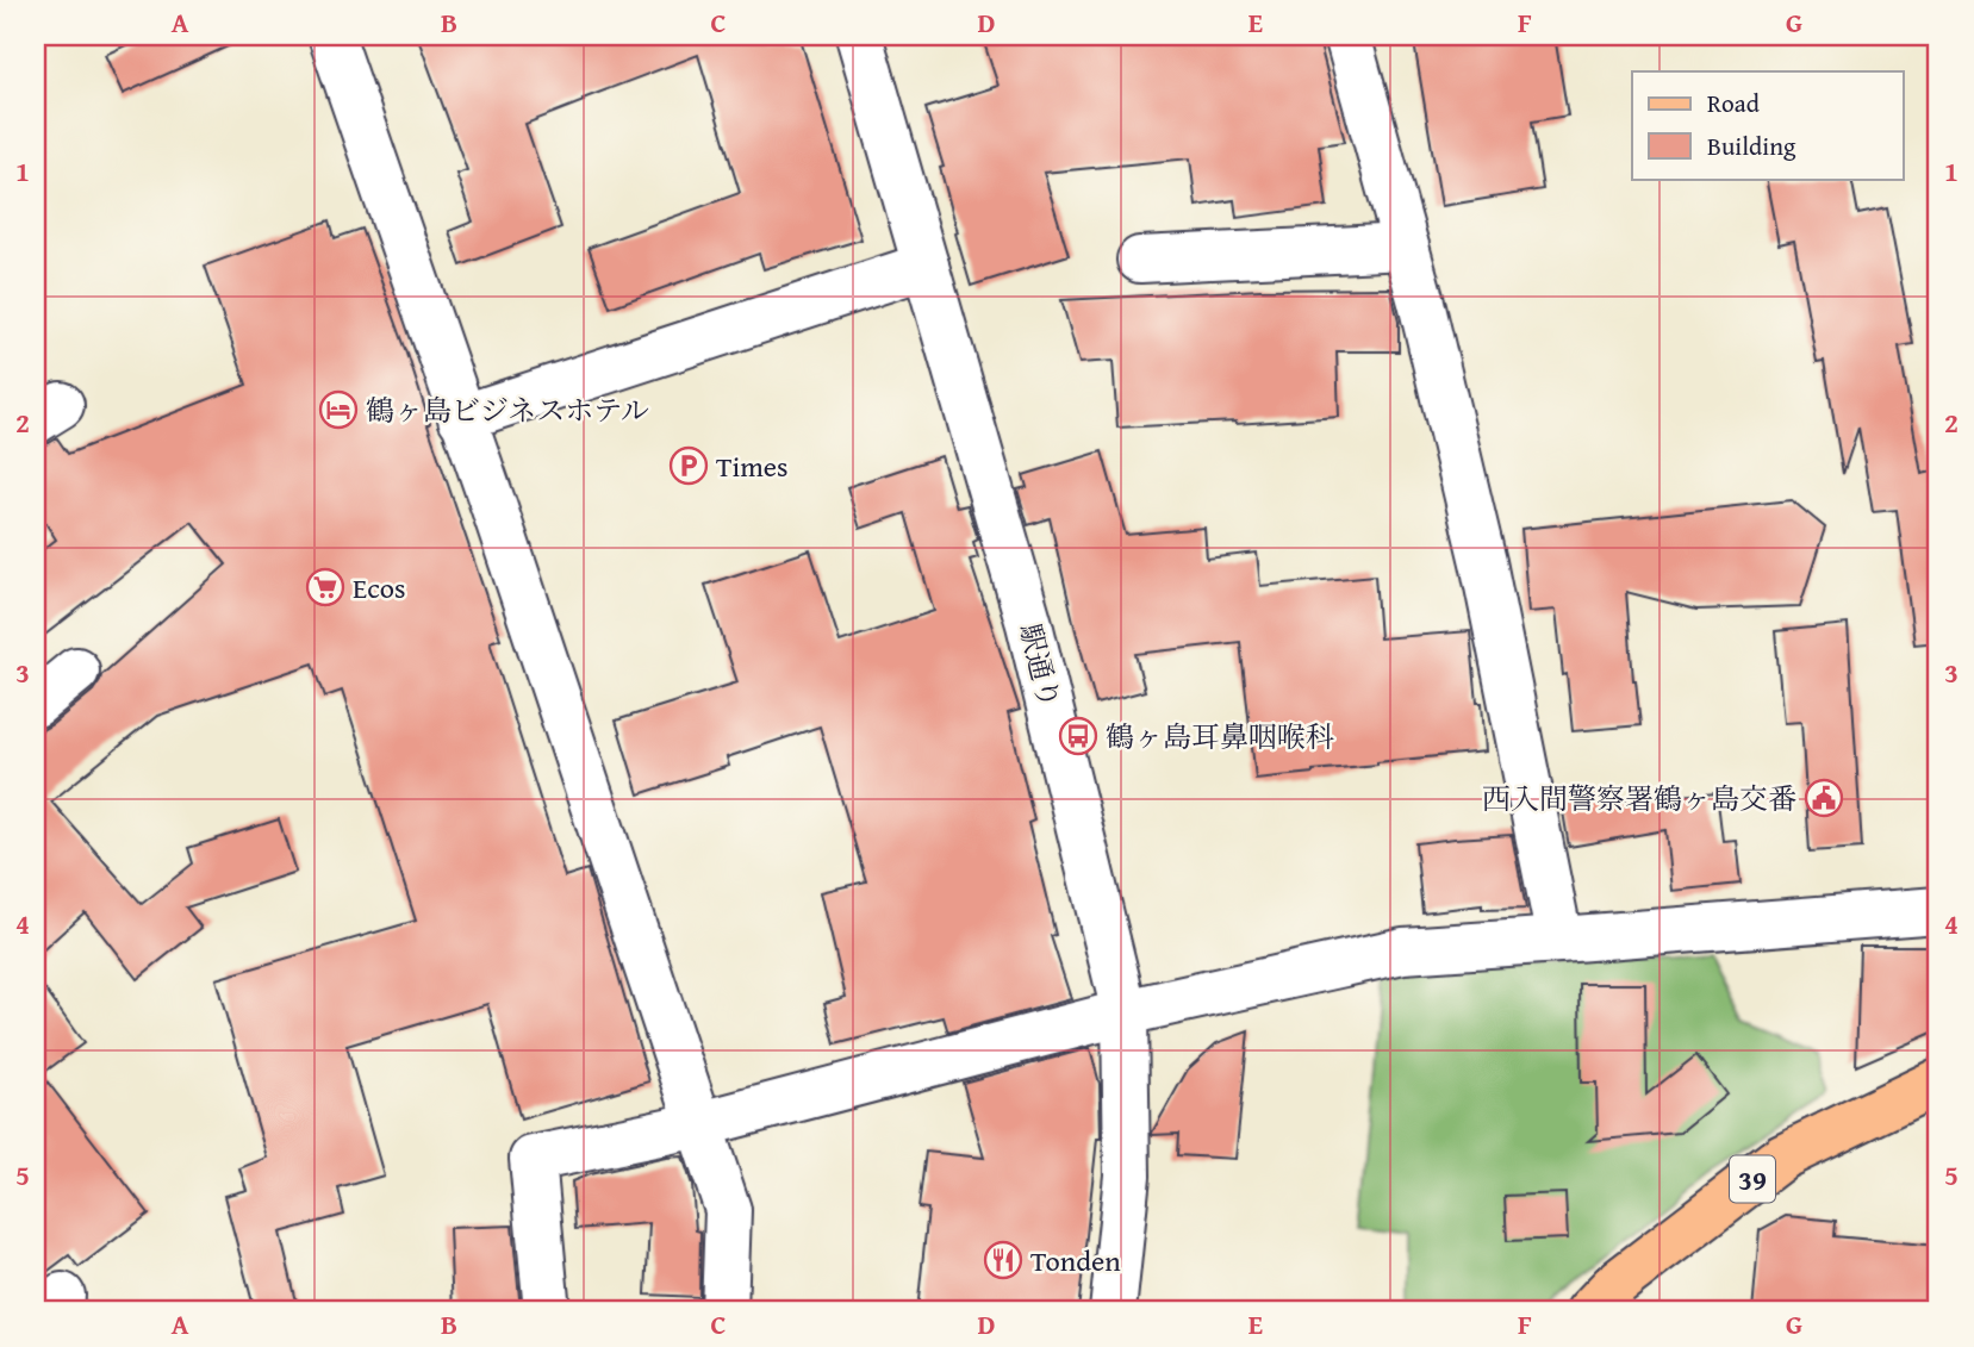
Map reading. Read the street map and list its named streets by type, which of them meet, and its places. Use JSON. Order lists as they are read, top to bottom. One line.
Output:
{"streets":{"main road":["39"],"street":["駅通り"]},"places":{"hotel":["鶴ヶ島ビジネスホテル"],"parking":["Times"],"supermarket":["Ecos"],"bus stop":["鶴ヶ島耳鼻咽喉科"],"public building":["西入間警察署鶴ヶ島交番"],"restaurant":["Tonden"]},"legend":["Road","Building"],"grid":{"columns":["A","B","C","D","E","F","G"],"rows":["1","2","3","4","5"]}}
